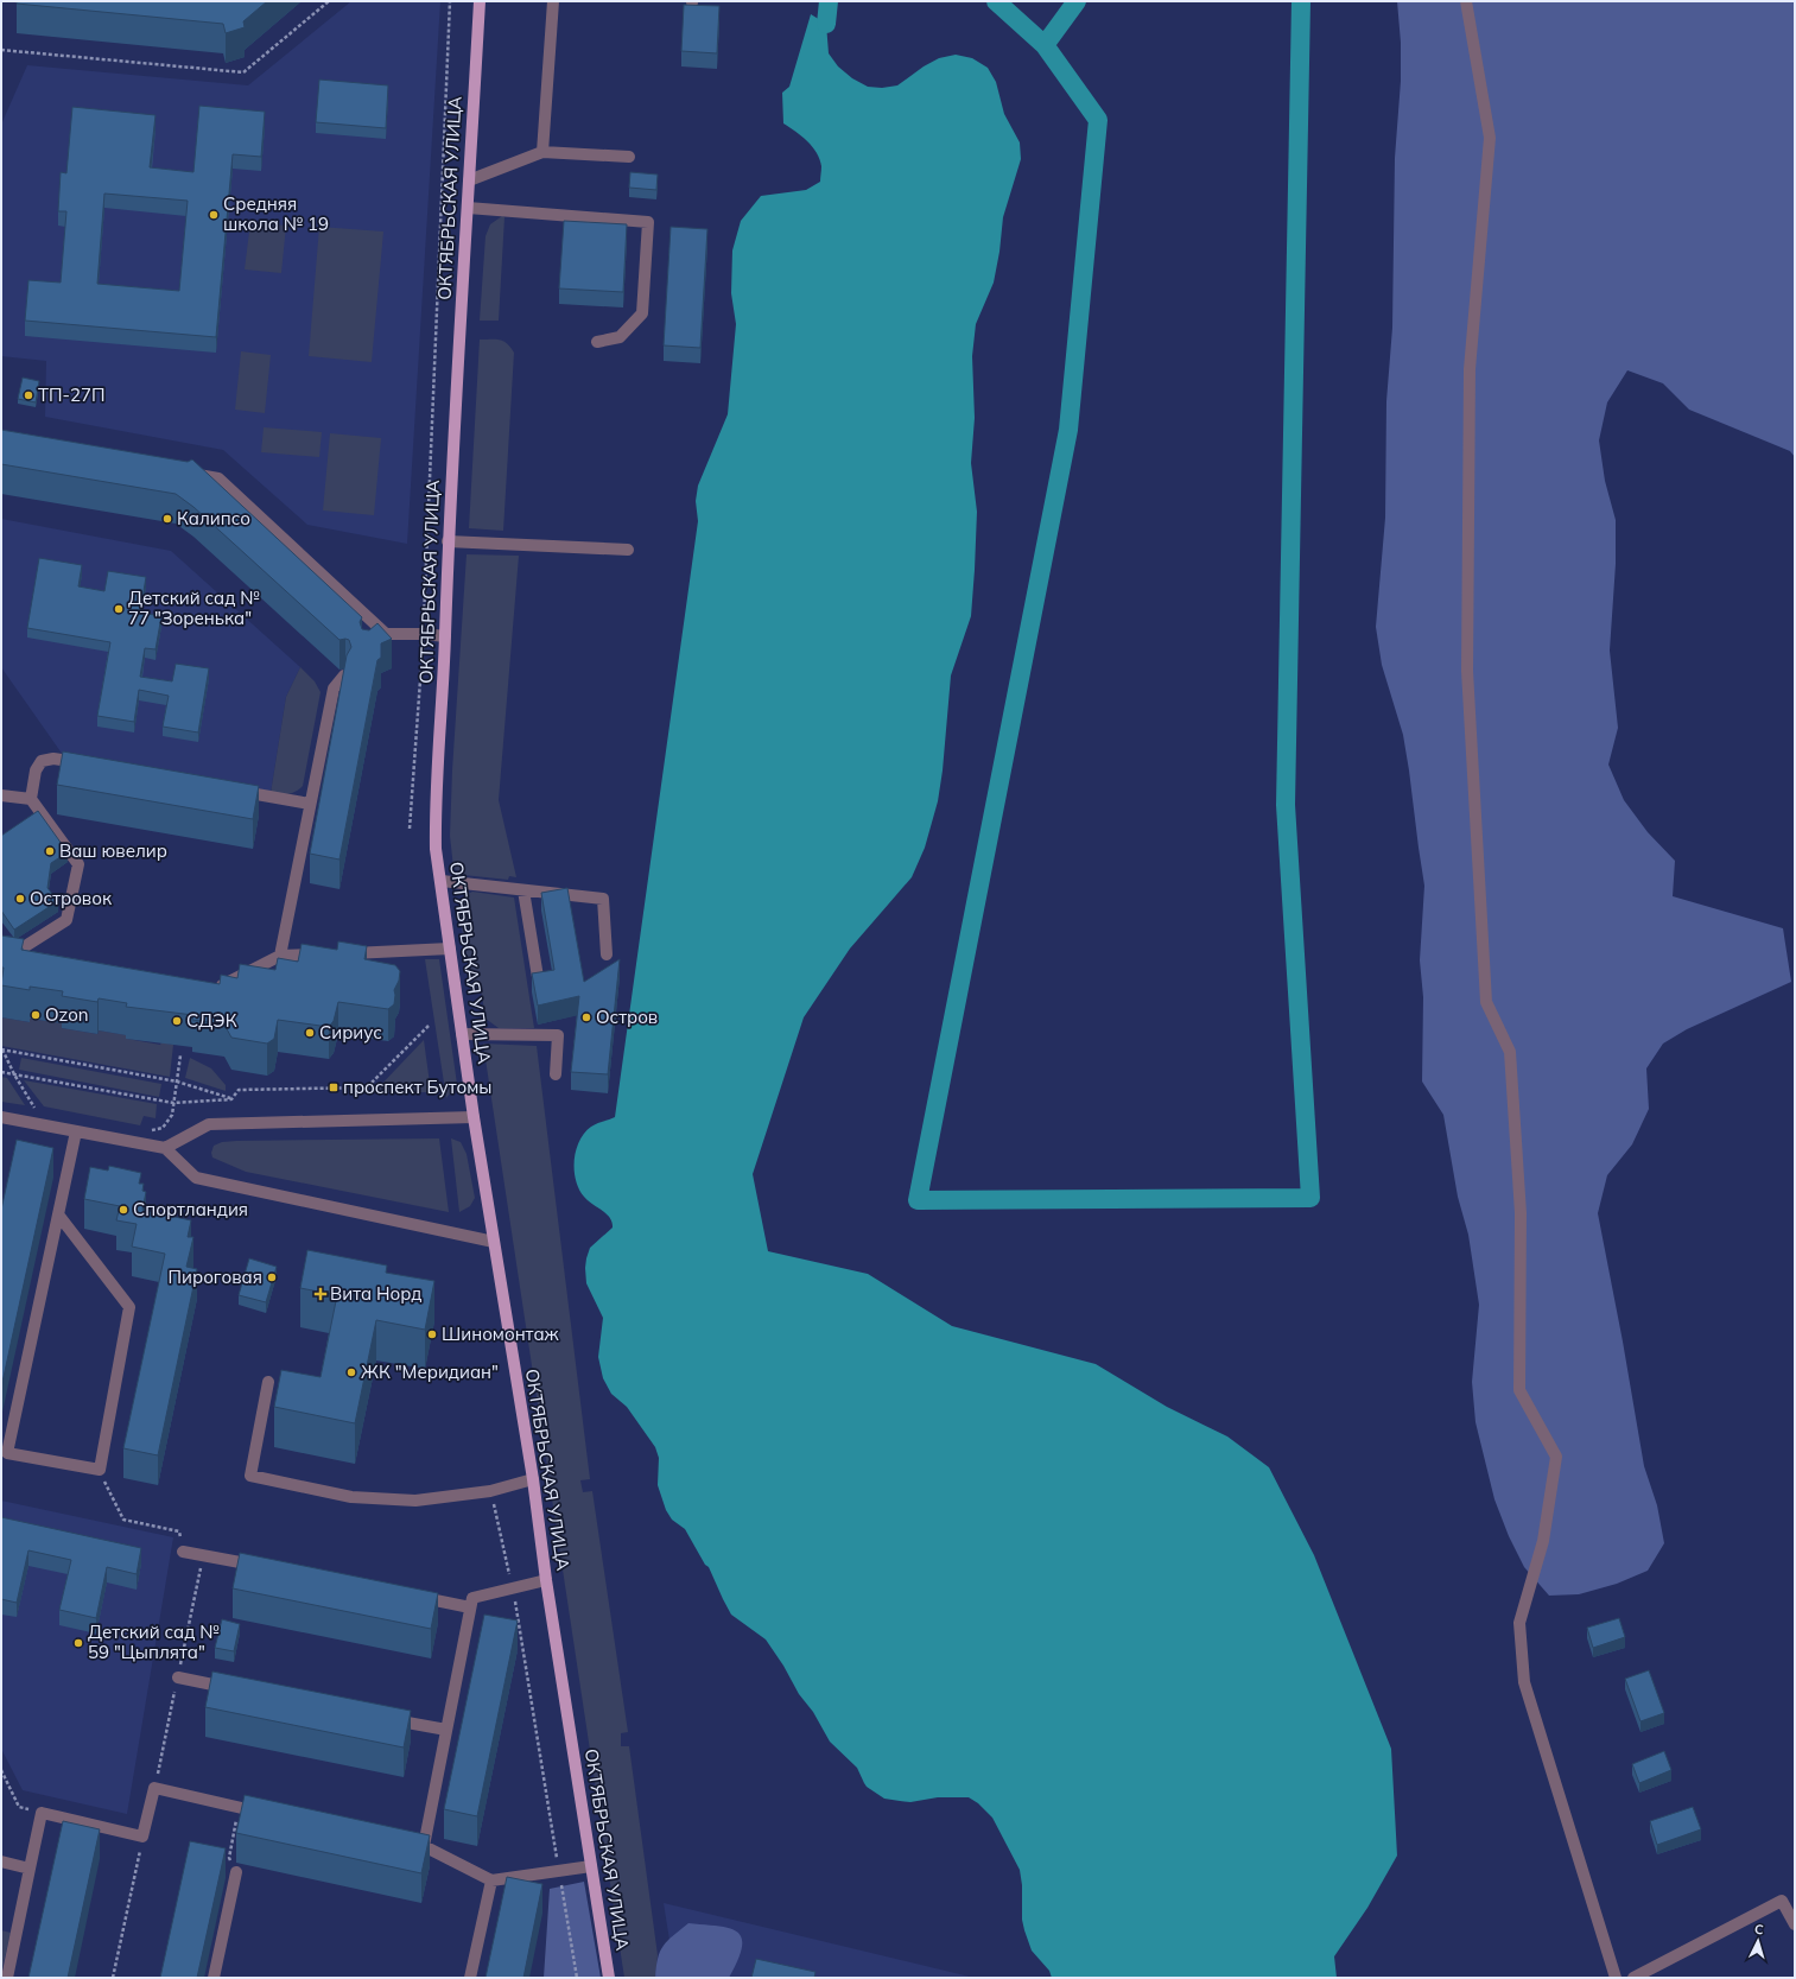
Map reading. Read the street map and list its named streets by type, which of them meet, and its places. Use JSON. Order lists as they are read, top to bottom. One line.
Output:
{"streets":{"main road":["ОКТЯБРЬСКАЯ УЛИЦА"]},"places":{"other":["Средняя школа № 19","ТП-27П","Калипсо","Детский сад № 77 \"Зоренька\"","Ваш ювелир","Островок","Ozon","Остров","СДЭК","Сириус","Спортландия","Пироговая","Шиномонтаж","ЖК \"Меридиан\"","Детский сад № 59 \"Цыплята\""],"transit":["проспект Бутомы"],"health":["Вита Норд"]},"north":"top"}
